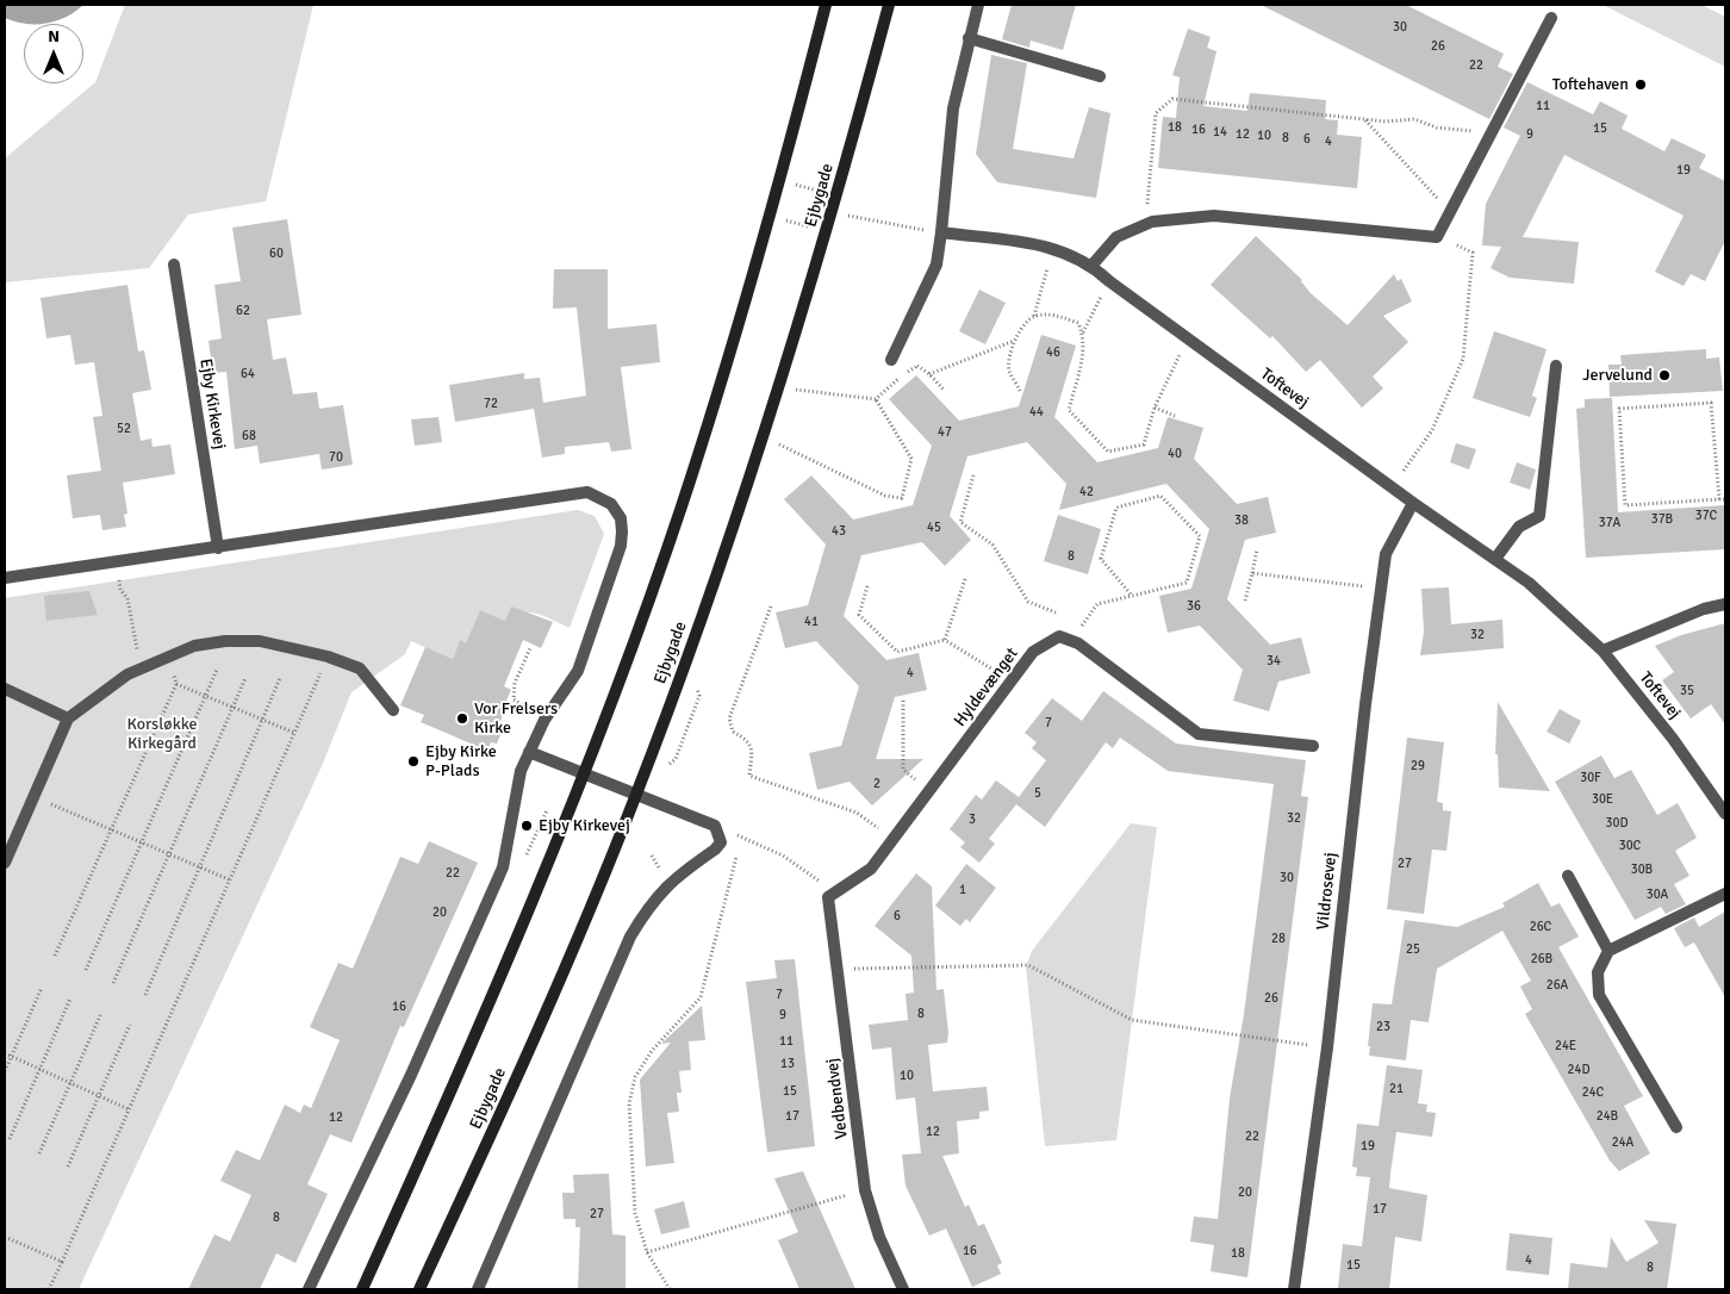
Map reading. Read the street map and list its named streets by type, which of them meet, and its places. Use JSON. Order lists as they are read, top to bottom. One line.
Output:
{"streets":{"main road":["Ejbygade"],"street":["Toftevej","Ejby Kirkevej","Hyldevænget","Vildrosevej","Vedbendvej"]},"crossings":[["Toftevej","Vildrosevej"],["Hyldevænget","Vedbendvej"]],"parks":["Korsløkke Kirkegård"],"places":["Toftehaven","Jervelund","Vor Frelsers Kirke","Ejby Kirke P-Plads","Ejby Kirkevej"],"house_numbers":["30","26","22","11","18","15","16","14","12","9","10","8","6","4","19","60","62","46","64","72","44","52","47","68","40","70","42","37C","37B","38","37A","45","43","8","36","41","32","34","4","35","7","29","30F","2","5","30E","32","3","30D","30C","27","30B","22","30","1","30A","20","6","26C","28","25","26B","26A","7","26","16","8","9","23","11","24E","13","24D","10","21","15","24C","17","24B","12","12","22","24A","19","20","17","27","8","16","18","4","15","8"],"north":"top"}
